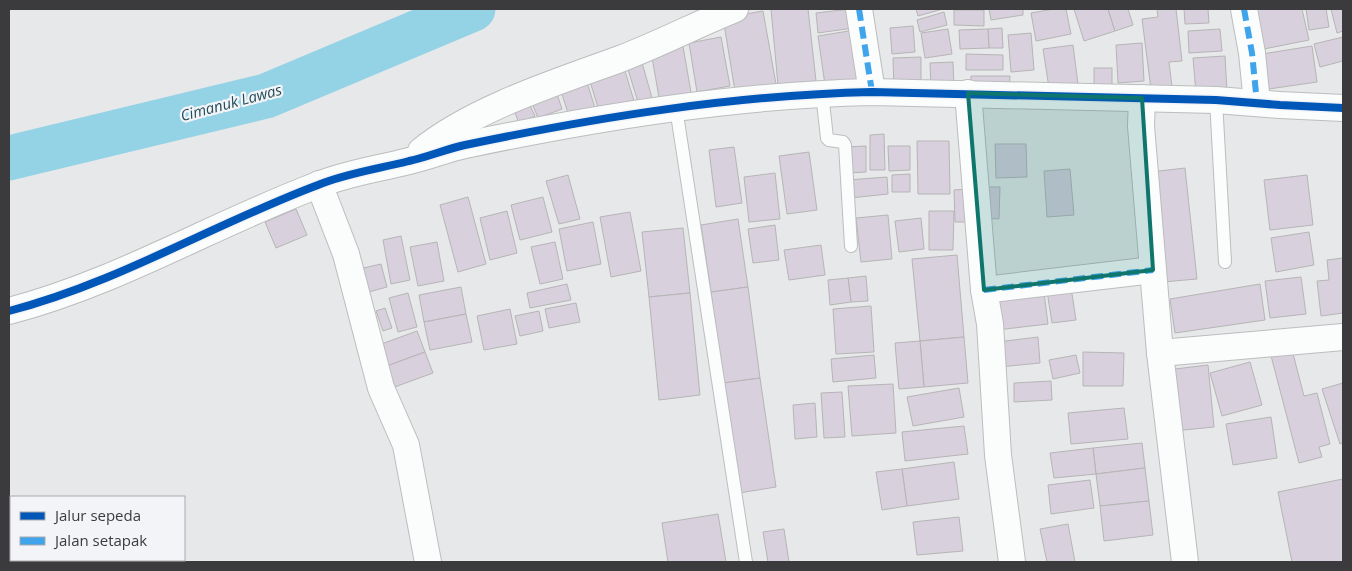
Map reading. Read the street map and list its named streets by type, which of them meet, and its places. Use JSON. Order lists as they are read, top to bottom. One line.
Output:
{"water":["Cimanuk Lawas"],"legend":["Jalur sepeda","Jalan setapak"]}
